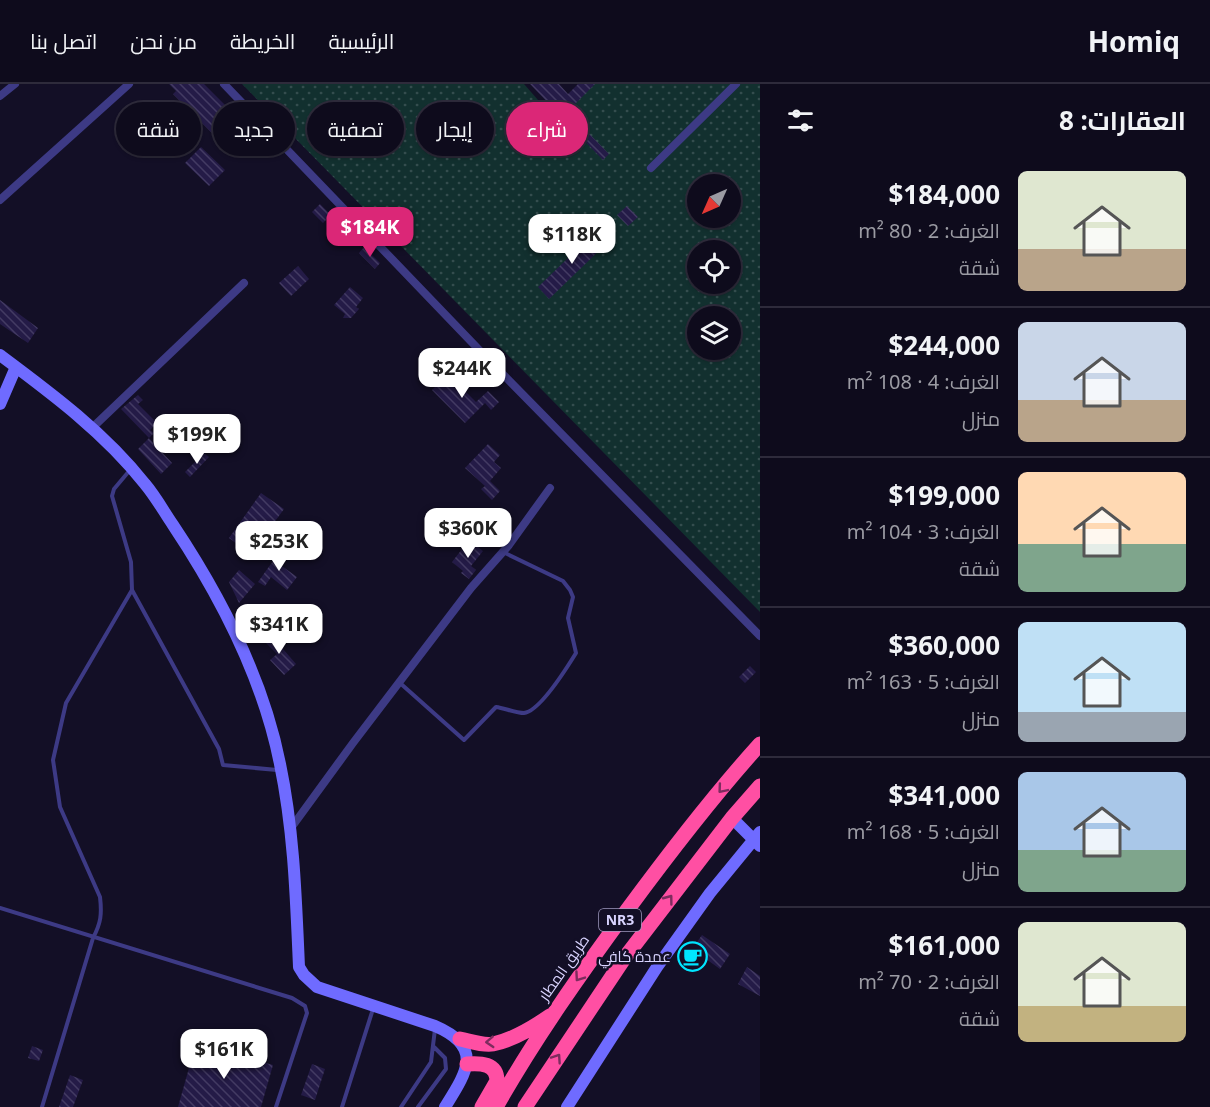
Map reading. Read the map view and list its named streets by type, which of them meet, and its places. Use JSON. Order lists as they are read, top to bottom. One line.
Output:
{"streets":{"highway":["NR3","طريق المطار"]},"places":{"cafe":["عمدة كافي"]},"north":"bottom left","page":{"header":"Homiq","nav":["الرئيسية","الخريطة","من نحن","اتصل بنا"],"heading":"العقارات: 8","chip":["شراء","إيجار","تصفية","جديد","شقة"],"list":[{"name":"$184,000","note":"الغرف: 2 · 80 m² · شقة"},{"name":"$244,000","note":"الغرف: 4 · 108 m² · منزل"},{"name":"$199,000","note":"الغرف: 3 · 104 m² · شقة"},{"name":"$360,000","note":"الغرف: 5 · 163 m² · منزل"},{"name":"$341,000","note":"الغرف: 5 · 168 m² · منزل"},{"name":"$161,000","note":"الغرف: 2 · 70 m² · شقة"}],"price":["$184K","$118K","$244K","$199K","$360K","$253K","$341K","$161K"]}}
